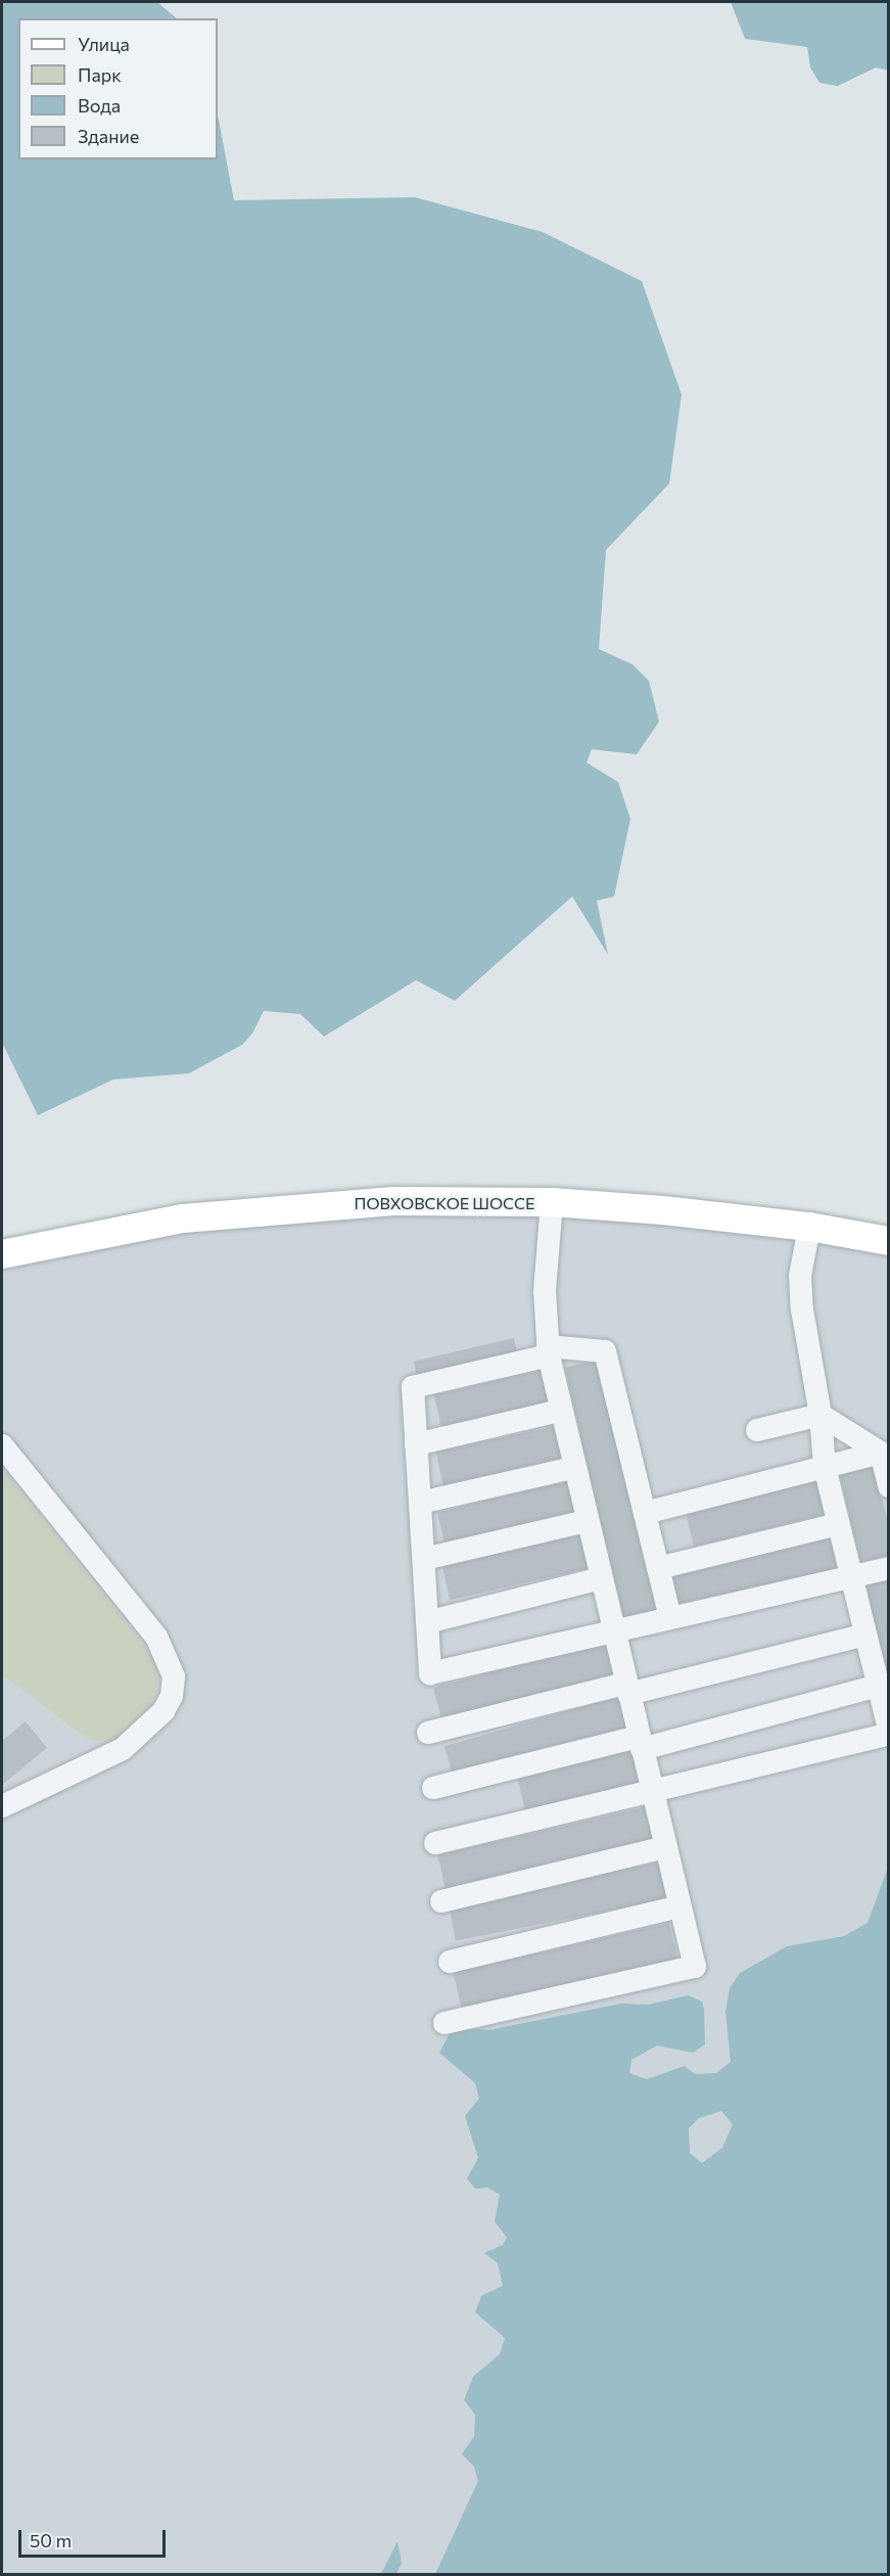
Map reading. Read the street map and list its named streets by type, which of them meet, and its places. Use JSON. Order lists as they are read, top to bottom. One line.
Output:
{"streets":{"main road":["ПОВХОВСКОЕ ШОССЕ"]},"legend":["Улица","Парк","Вода","Здание"],"scale_bar":"50 m"}
